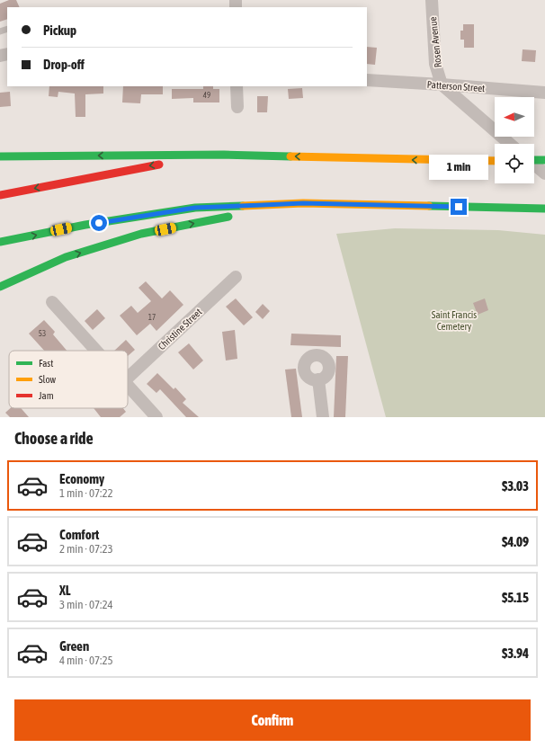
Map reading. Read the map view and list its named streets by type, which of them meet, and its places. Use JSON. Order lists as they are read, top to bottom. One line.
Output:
{"streets":{"street":["Rosen Avenue","Patterson Street","Christine Street"]},"crossings":[["Rosen Avenue","Patterson Street"]],"parks":["Saint Francis Cemetery"],"house_numbers":["49","17","53"],"legend":["Fast","Slow","Jam"],"north":"left","page":{"banner":["Pickup","Drop-off"],"bubble":"1 min","heading":"Choose a ride","list":[{"name":"Economy","note":"1 min · 07:22","value":"$3.03"},{"name":"Comfort","note":"2 min · 07:23","value":"$4.09"},{"name":"XL","note":"3 min · 07:24","value":"$5.15"},{"name":"Green","note":"4 min · 07:25","value":"$3.94"}],"buttons":"Confirm"}}
